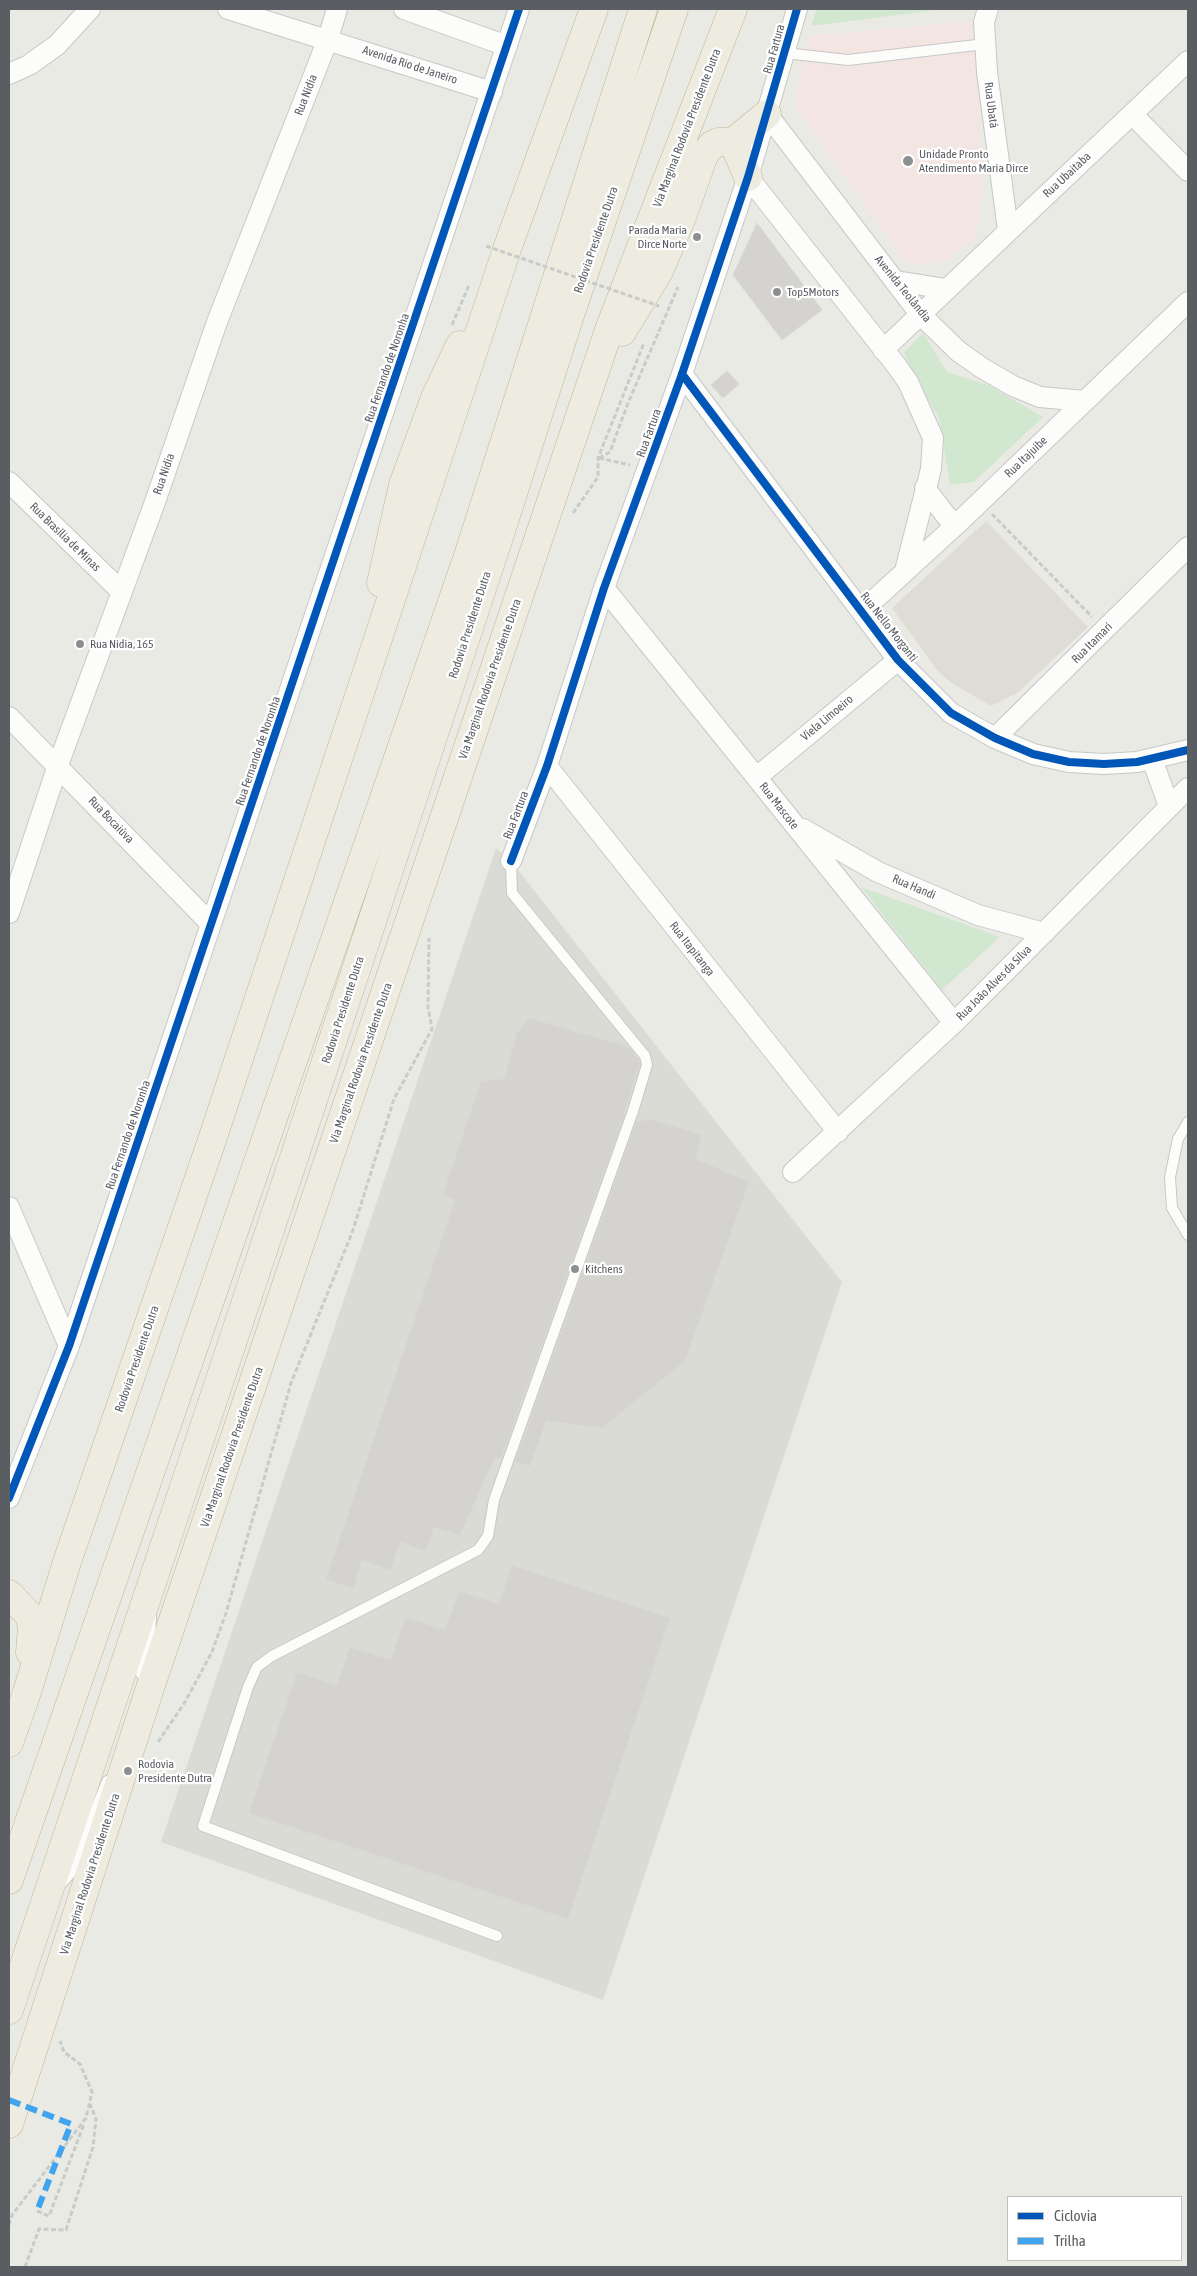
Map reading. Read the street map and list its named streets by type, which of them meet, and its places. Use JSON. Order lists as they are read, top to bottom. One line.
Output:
{"streets":{"highway":["Via Marginal Rodovia Presidente Dutra","Rodovia Presidente Dutra"],"street":["Rua Fartura","Avenida Rio de Janeiro","Rua Nidia","Rua Ubatá","Rua Ubaitaba","Avenida Teolândia","Rua Fernando de Noronha","Rua Itajuibe","Rua Brasília de Minas","Rua Nello Morganti","Rua Itamari","Viela Limoeiro","Rua Mascote","Rua Bocaiúva","Rua Handi","Rua Itapitanga","Rua João Alves da Silva"]},"crossings":[["Rua Fartura","Avenida Teolândia"],["Rua Fartura","Rua Nello Morganti"],["Rua Fartura","Rua Mascote"],["Rua Fartura","Rua Itapitanga"],["Avenida Rio de Janeiro","Rua Nidia"],["Avenida Rio de Janeiro","Rua Fernando de Noronha"],["Rua Nidia","Rua Brasília de Minas"],["Rua Nidia","Rua Bocaiúva"],["Rua Ubatá","Rua Ubaitaba"],["Rua Ubaitaba","Avenida Teolândia"],["Avenida Teolândia","Rua Itajuibe"],["Rua Fernando de Noronha","Rua Bocaiúva"],["Rua Itajuibe","Rua Nello Morganti"],["Rua Nello Morganti","Rua Itamari"],["Rua Nello Morganti","Viela Limoeiro"],["Viela Limoeiro","Rua Mascote"],["Rua Mascote","Rua Handi"],["Rua Mascote","Rua João Alves da Silva"],["Rua Handi","Rua João Alves da Silva"],["Rua Itapitanga","Rua João Alves da Silva"]],"places":["Unidade Pronto Atendimento Maria Dirce","Parada Maria Dirce Norte","Top5Motors","Rua Nidia, 165","Kitchens","Rodovia Presidente Dutra"],"legend":["Ciclovia","Trilha"]}
